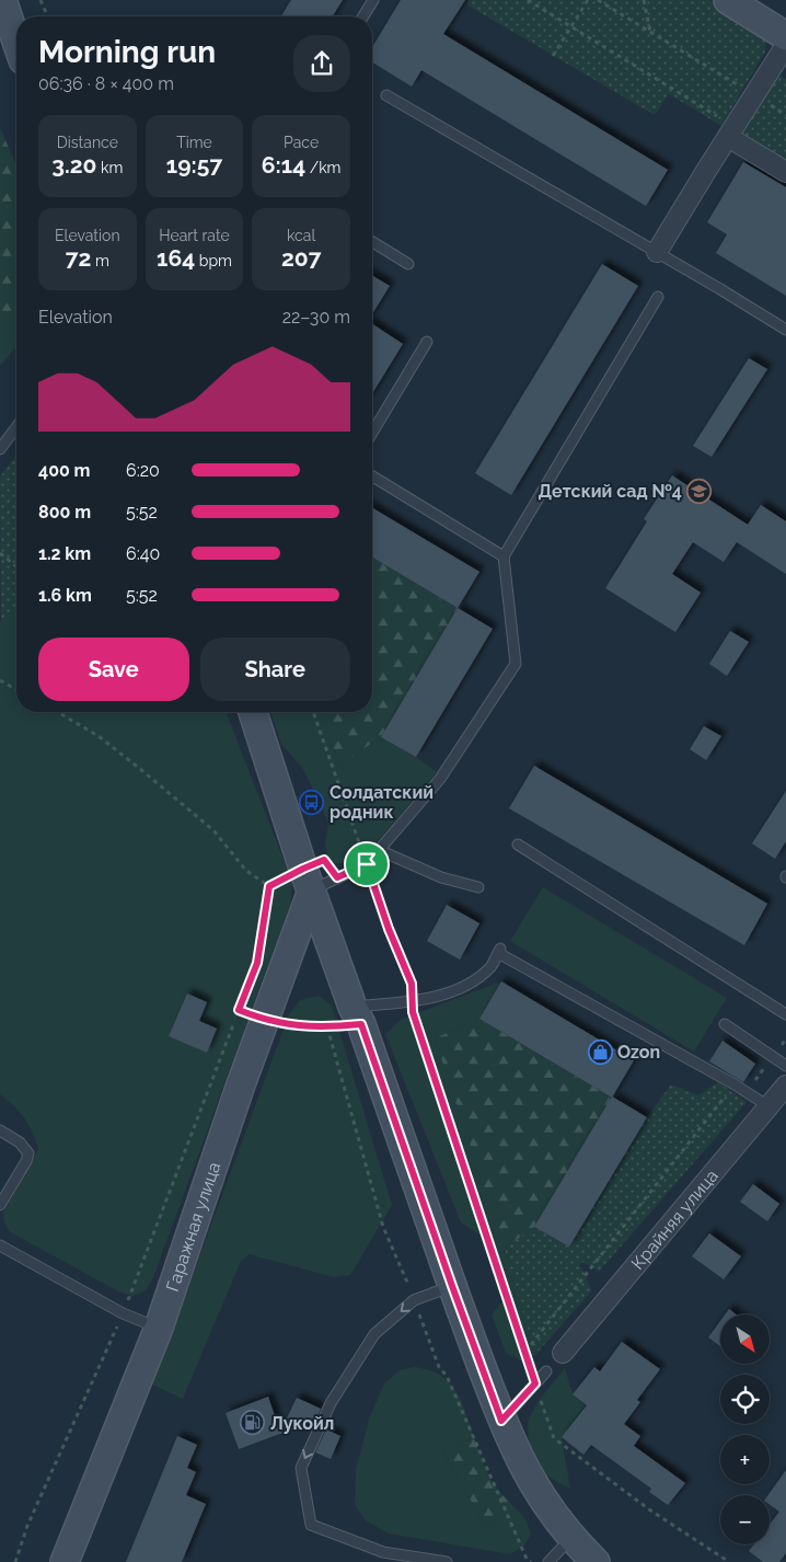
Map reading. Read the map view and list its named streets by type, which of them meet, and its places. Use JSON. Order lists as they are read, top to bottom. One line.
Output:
{"streets":{"main road":["Гаражная улица"],"street":["Крайняя улица"]},"places":{"school or university":["Детский сад №4"],"bus stop":["Солдатский родник"],"shop":["Ozon"],"fuel station":["Лукойл"]},"north":"bottom right","page":{"heading":["Morning run","06:36 · 8 × 400 m"],"stats":[["Distance","3.20 km"],["Time","19:57"],["Pace","6:14 /km"],["Elevation","72 m"],["Heart rate","164 bpm"],["kcal","207"]],"chart":["Elevation","22–30 m"],"list":[{"name":"400 m","note":"6:20"},{"name":"800 m","note":"5:52"},{"name":"1.2 km","note":"6:40"},{"name":"1.6 km","note":"5:52"}],"buttons":["Save","Share"],"map_buttons":["+","−"]}}
